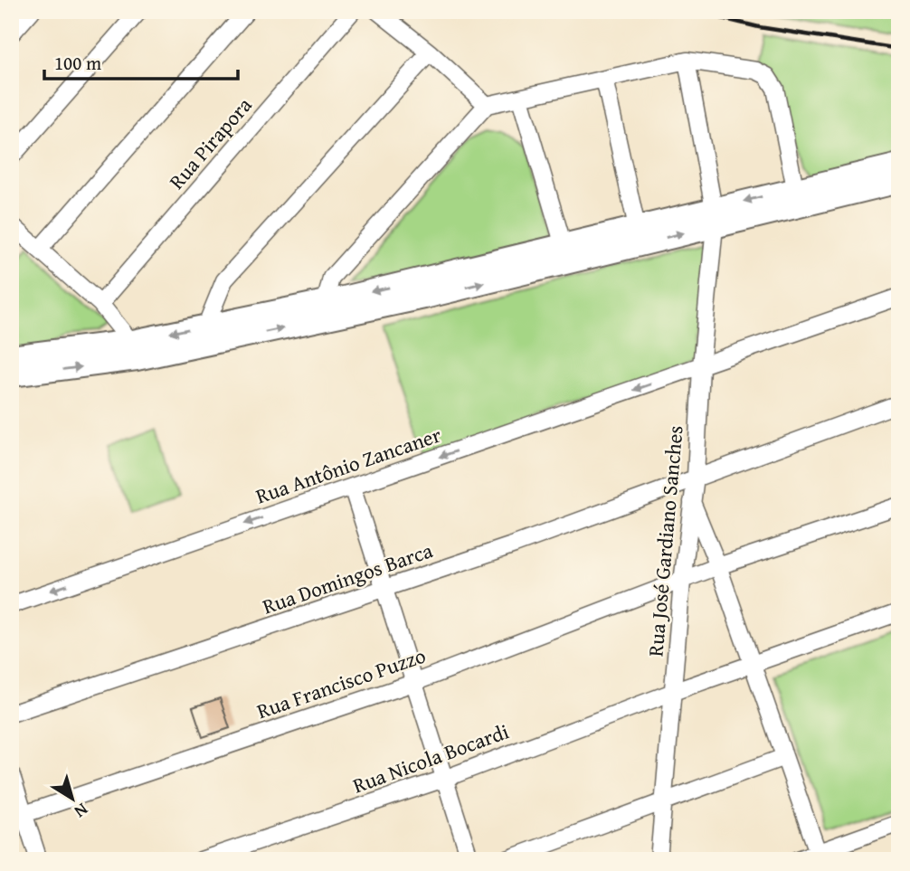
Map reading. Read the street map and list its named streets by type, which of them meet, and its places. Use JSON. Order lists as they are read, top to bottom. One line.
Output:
{"streets":{"street":["Rua Pirapora","Rua Antônio Zancaner","Rua José Gardiano Sanches","Rua Domingos Barca","Rua Francisco Puzzo","Rua Nicola Bocardi"]},"crossings":[["Rua Antônio Zancaner","Rua José Gardiano Sanches"],["Rua José Gardiano Sanches","Rua Domingos Barca"],["Rua José Gardiano Sanches","Rua Francisco Puzzo"],["Rua José Gardiano Sanches","Rua Nicola Bocardi"]],"one_way":["Rua Antônio Zancaner"],"scale_bar":"100 m","north":"bottom right"}
